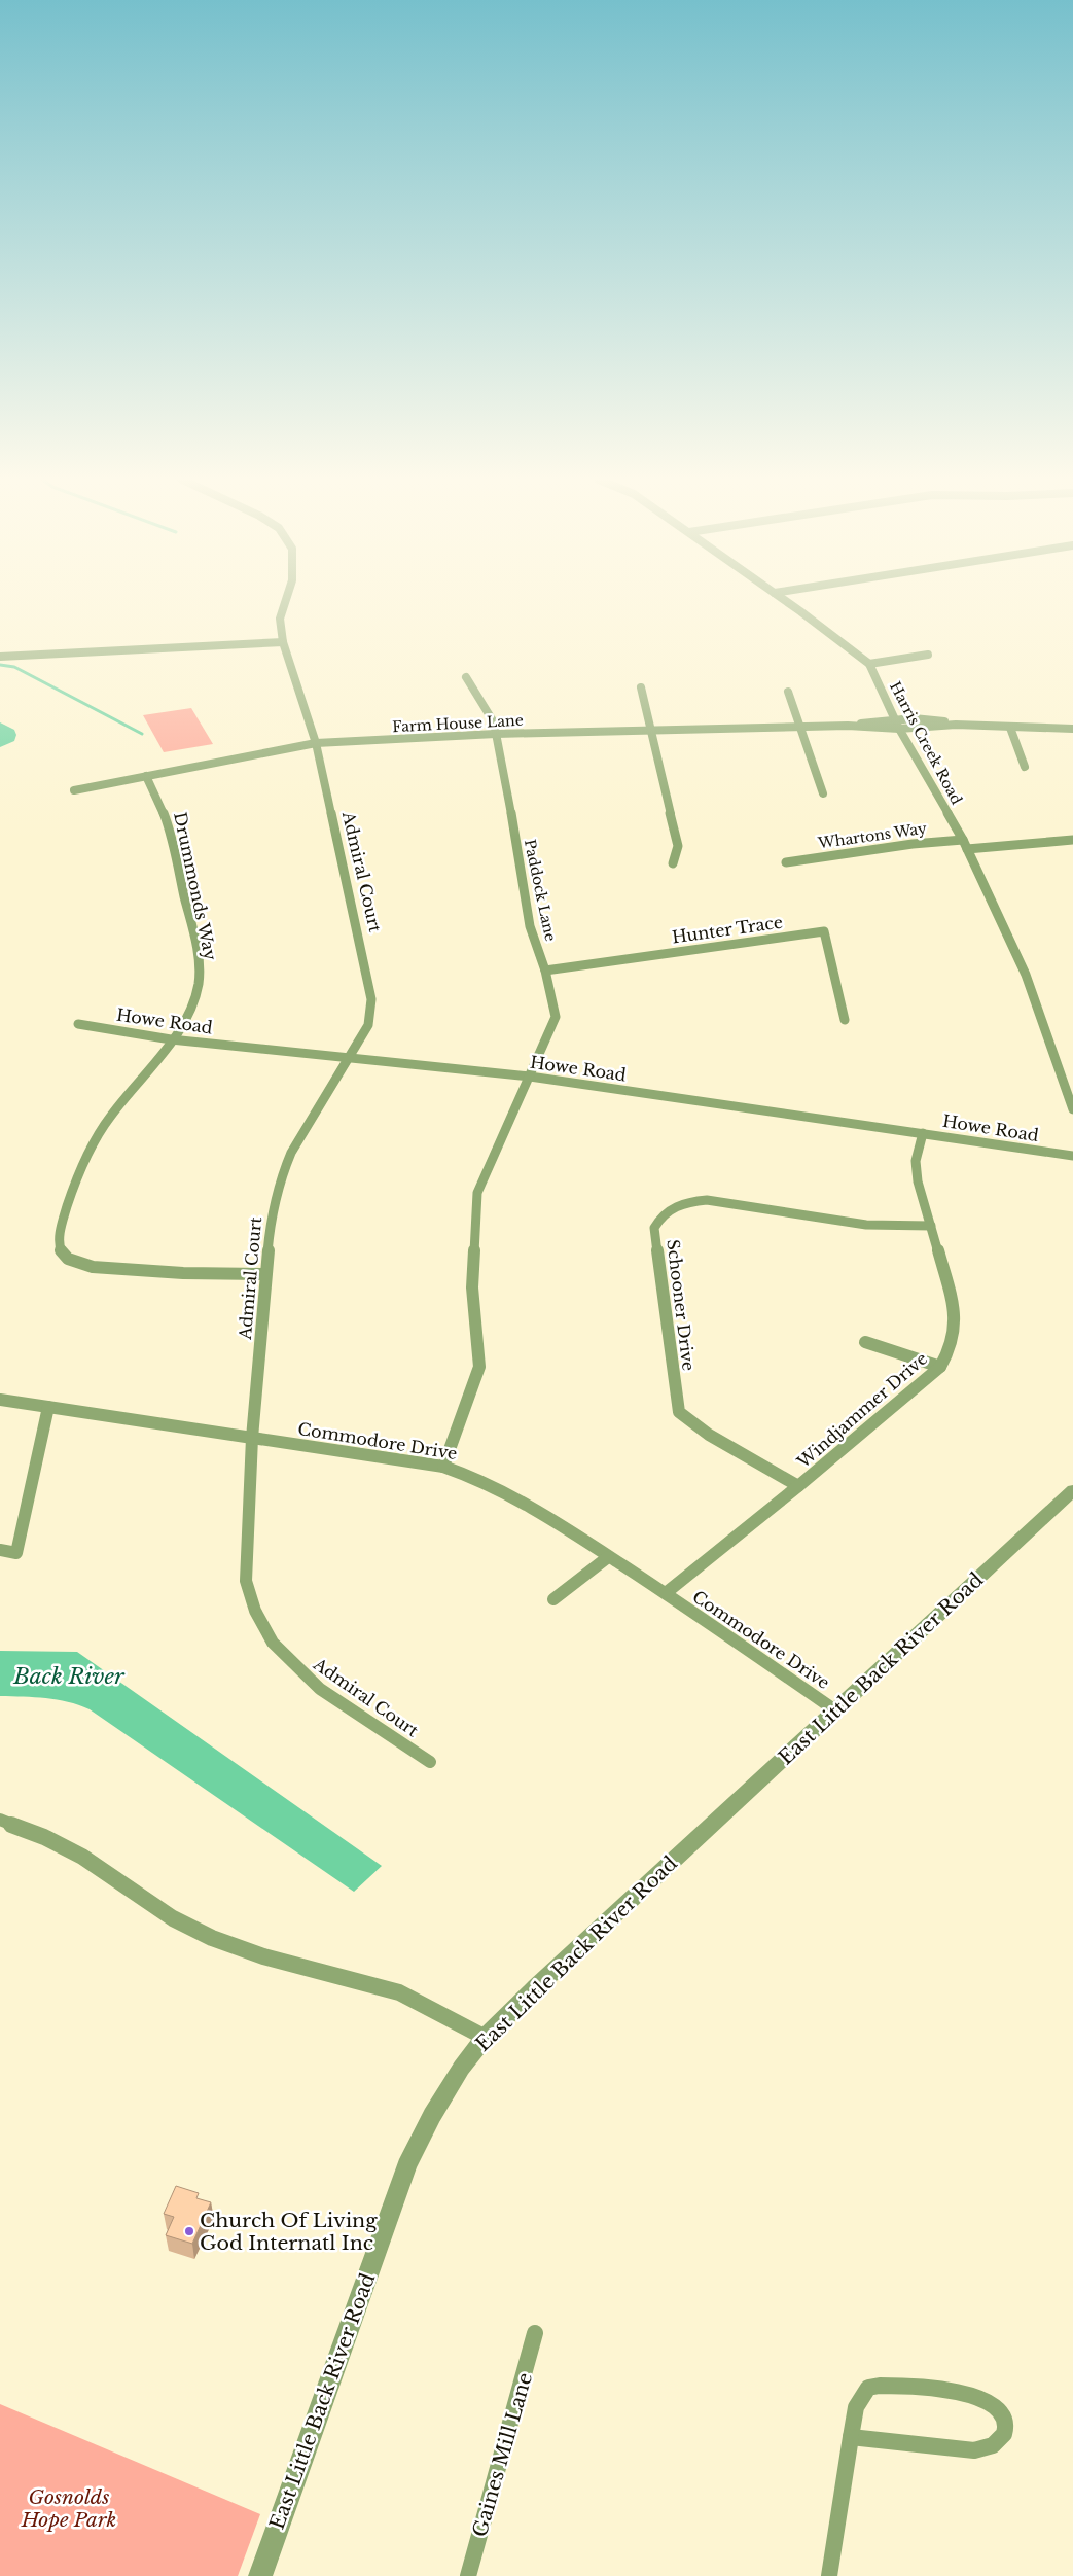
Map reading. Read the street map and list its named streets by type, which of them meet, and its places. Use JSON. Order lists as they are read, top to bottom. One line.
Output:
{"streets":{"street":["Farm House Lane","Harris Creek Road","Whartons Way","Admiral Court","Drummonds Way","Paddock Lane","Hunter Trace","Howe Road","Schooner Drive","Windjammer Drive","Commodore Drive","East Little Back River Road","Gaines Mill Lane"]},"crossings":[["Farm House Lane","Harris Creek Road"],["Farm House Lane","Admiral Court"],["Farm House Lane","Drummonds Way"],["Farm House Lane","Paddock Lane"],["Harris Creek Road","Whartons Way"],["Admiral Court","Drummonds Way"],["Admiral Court","Howe Road"],["Admiral Court","Commodore Drive"],["Drummonds Way","Howe Road"],["Paddock Lane","Hunter Trace"],["Paddock Lane","Howe Road"],["Paddock Lane","Commodore Drive"],["Howe Road","Windjammer Drive"],["Schooner Drive","Windjammer Drive"],["Windjammer Drive","Commodore Drive"],["Commodore Drive","East Little Back River Road"]],"water":["Back River"],"parks":["Gosnolds Hope Park"],"places":["Church Of Living God Internatl Inc"]}
